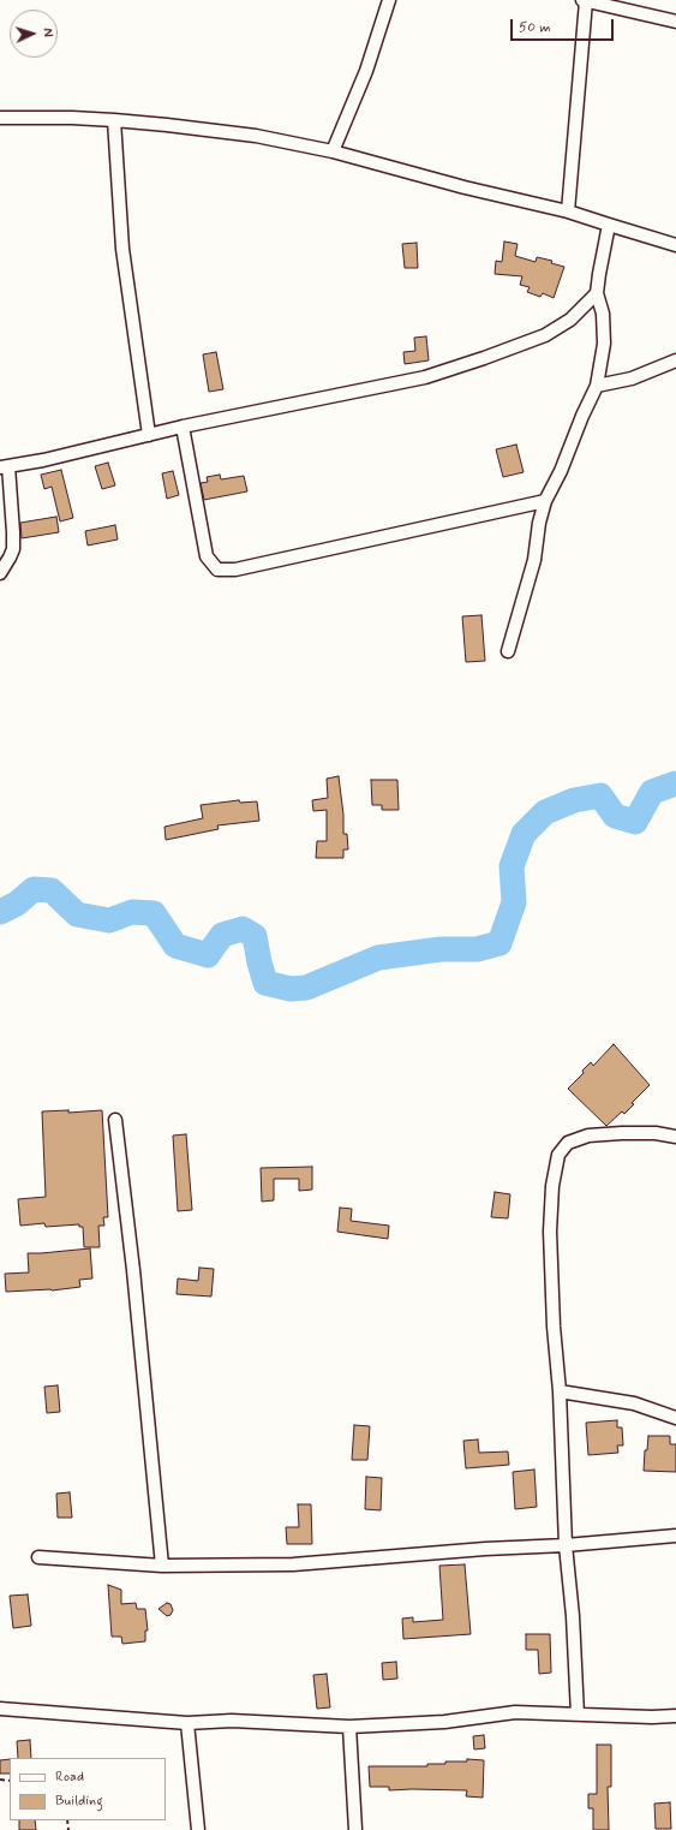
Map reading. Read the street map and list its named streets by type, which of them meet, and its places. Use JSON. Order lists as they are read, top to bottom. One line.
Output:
{"legend":["Road","Building"],"scale_bar":"50 m","north":"right"}
